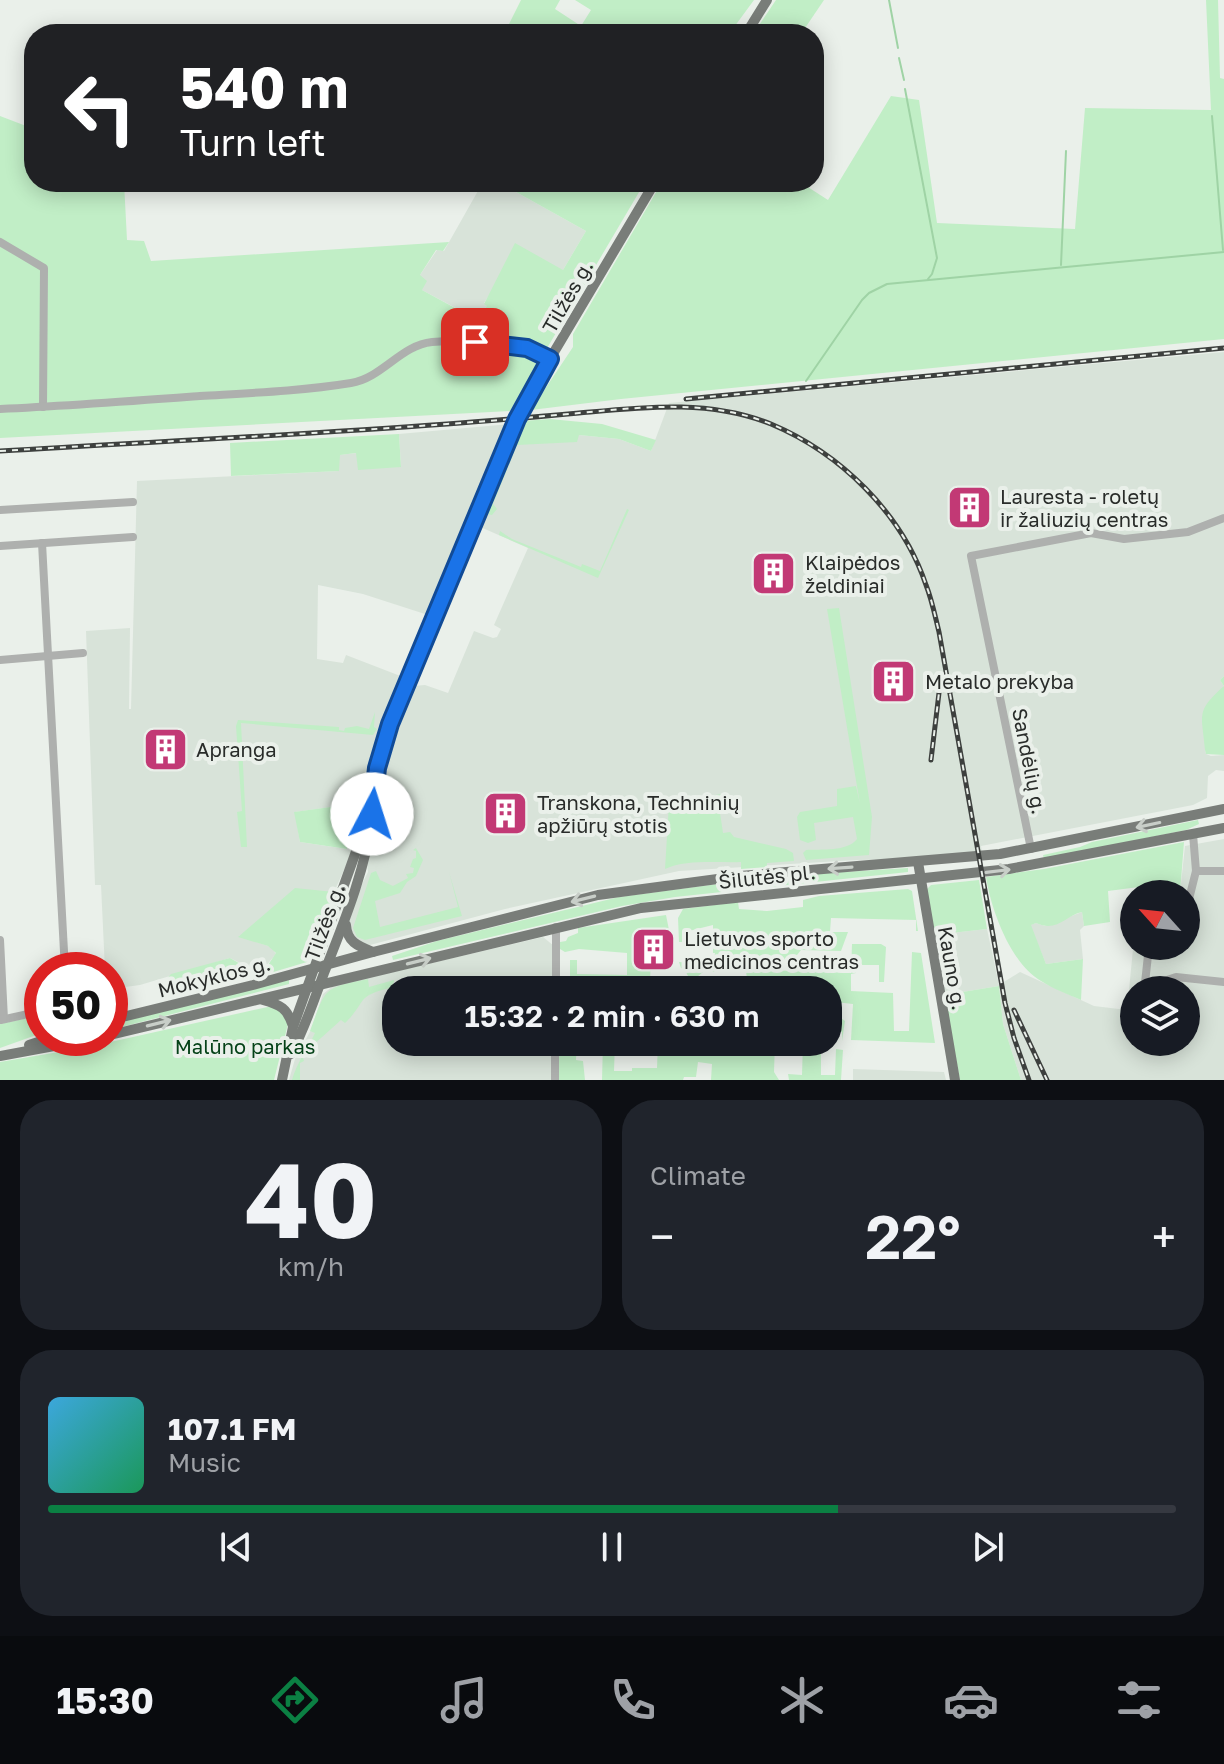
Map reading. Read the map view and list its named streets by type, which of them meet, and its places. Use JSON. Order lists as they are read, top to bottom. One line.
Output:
{"streets":{"main road":["Tilžės g.","Šilutės pl.","Kauno g.","Mokyklos g."],"street":["Sandėlių g."]},"crossings":[["Tilžės g.","Šilutės pl."],["Tilžės g.","Mokyklos g."],["Sandėlių g.","Šilutės pl."],["Šilutės pl.","Kauno g."],["Šilutės pl.","Mokyklos g."]],"parks":["Malūno parkas"],"places":{"building":["Lauresta - roletų ir žaliuzių centras","Klaipėdos želdiniai","Metalo prekyba","Apranga","Transkona, Techninių apžiūrų stotis","Lietuvos sporto medicinos centras"]},"north":"top left","page":{"turn":["540 m","Turn left"],"limit":"50","trip":"15:32 · 2 min · 630 m","tile":[["40","km/h"],"Climate"],"heat":["−","22°","+"],"song":["107.1 FM","Music"],"tabs":"15:30"}}
